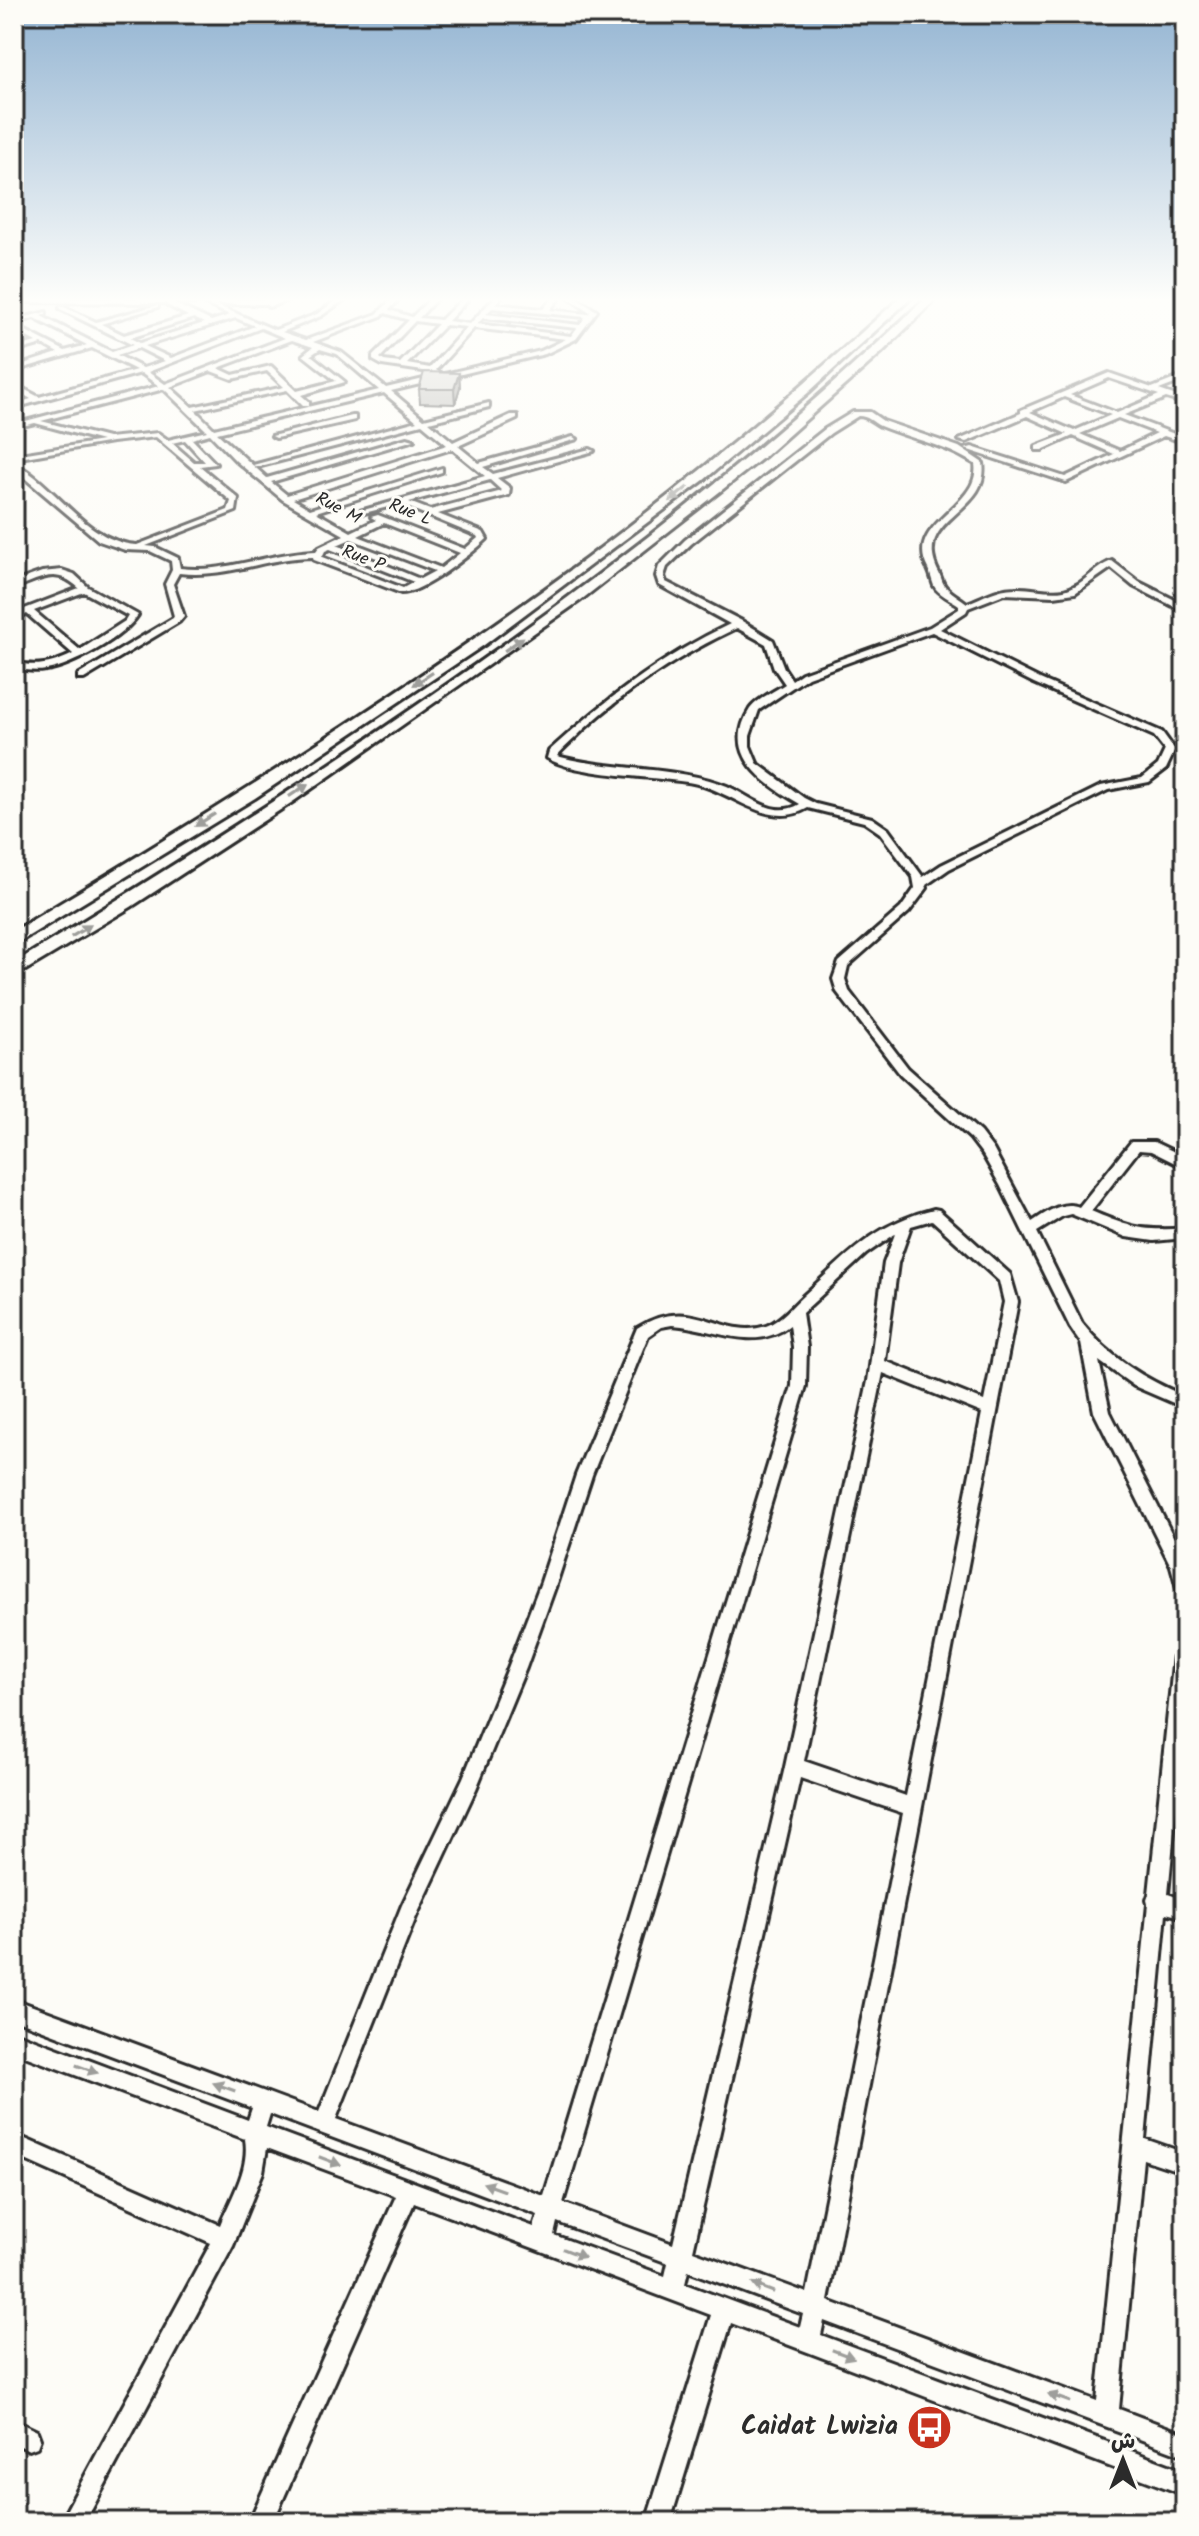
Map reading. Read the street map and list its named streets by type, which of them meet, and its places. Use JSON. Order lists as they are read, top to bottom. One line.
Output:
{"streets":{"street":["Rue M","Rue L","Rue P"]},"places":{"bus stop":["Caidat Lwizia"]},"north":"top"}
